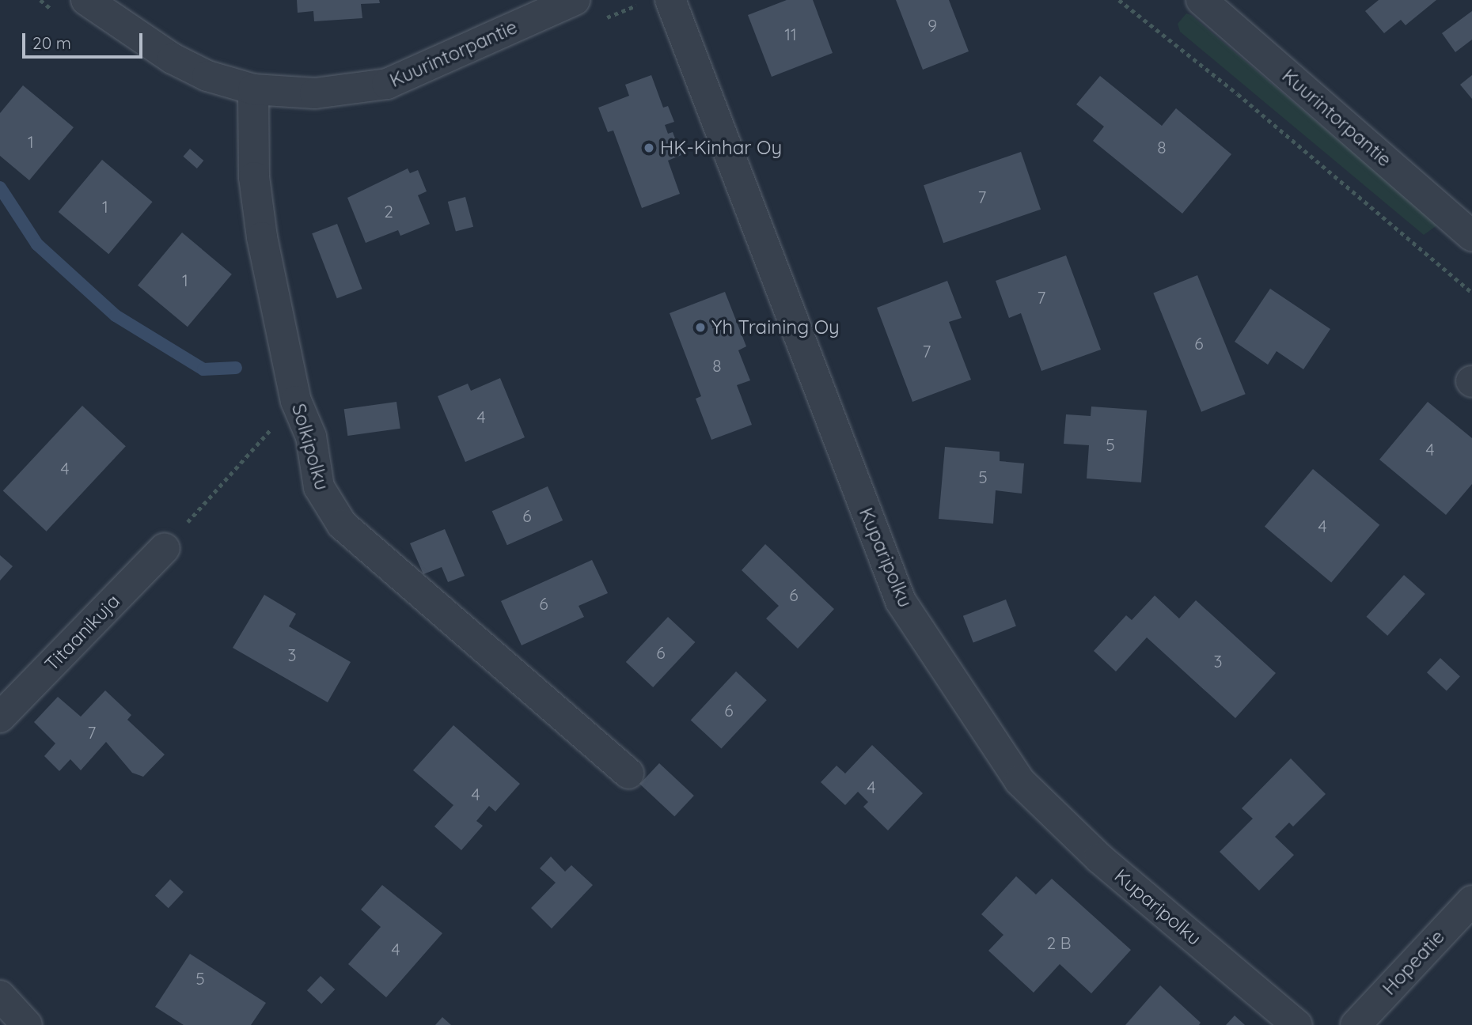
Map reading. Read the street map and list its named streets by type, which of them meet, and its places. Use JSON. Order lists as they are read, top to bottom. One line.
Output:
{"streets":{"street":["Kuurintorpantie","Solkipolku","Kuparipolku","Titaanikuja","Hopeatie"]},"crossings":[["Kuurintorpantie","Solkipolku"]],"places":["HK-Kinhar Oy","Yh Training Oy"],"house_numbers":["9","11","1","8","7","1","2","1","7","6","7","8","4","5","4","4","5","6","4","6","6","6","3","3","6","7","4","4","2 B","4","5"],"scale_bar":"20 m"}
